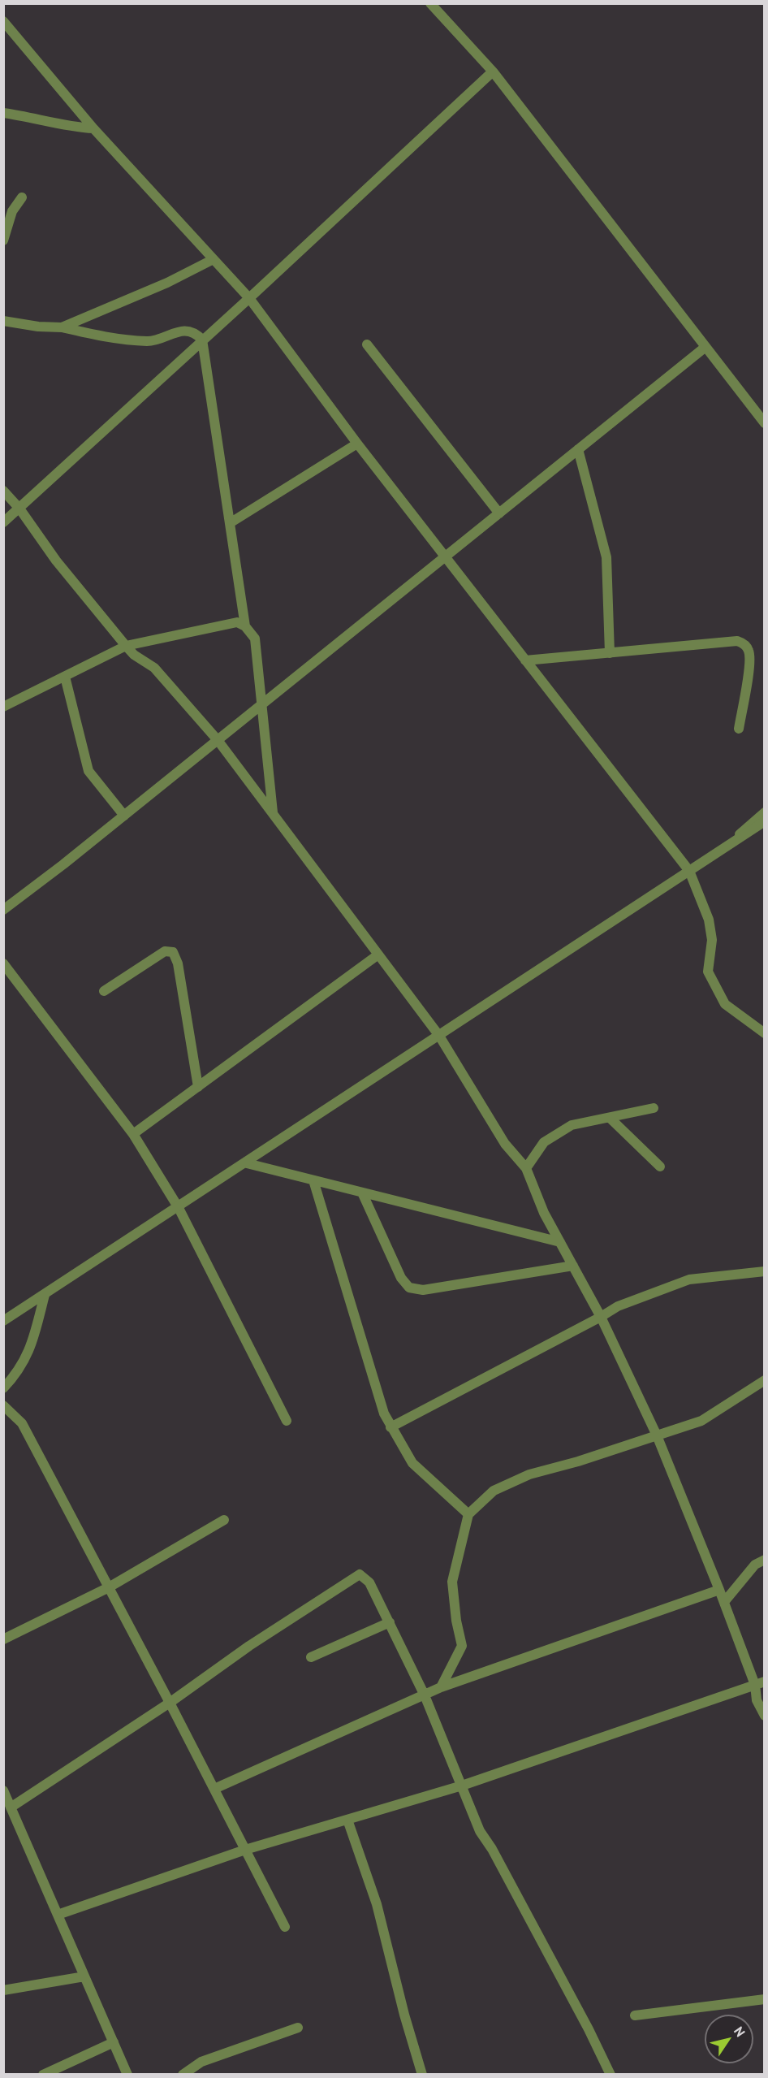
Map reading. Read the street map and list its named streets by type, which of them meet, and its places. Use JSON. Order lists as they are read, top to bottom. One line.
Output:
{"north":"top right"}
